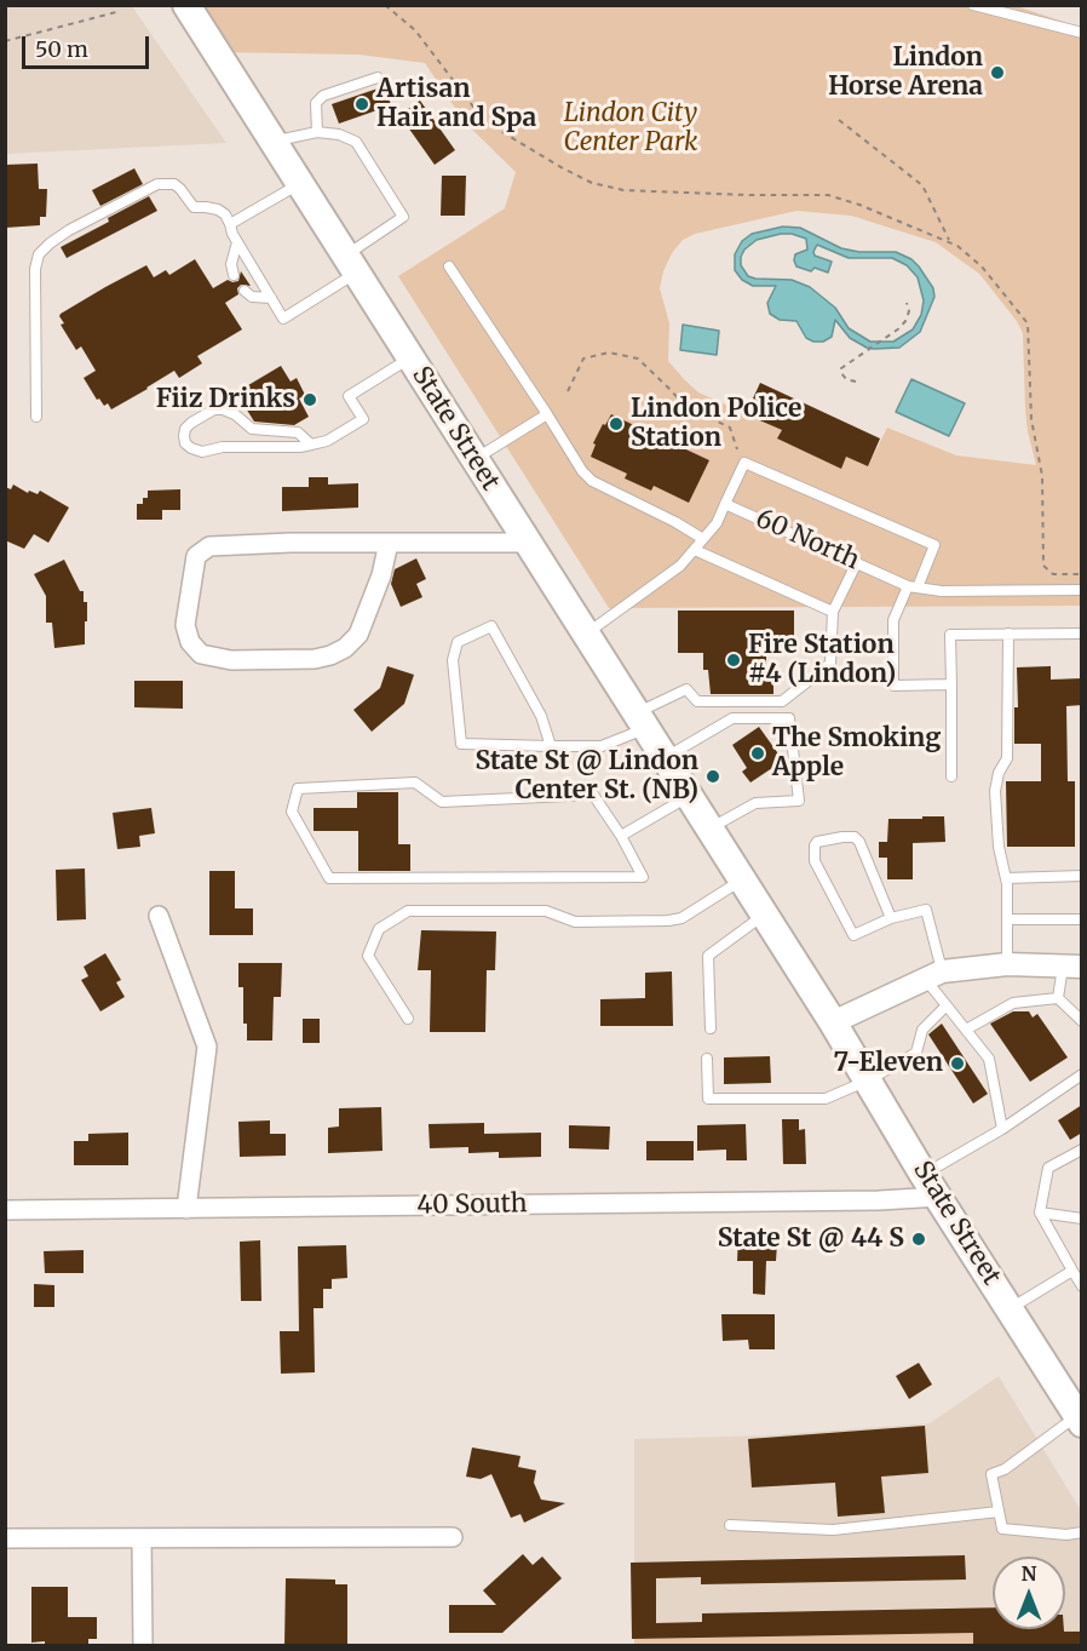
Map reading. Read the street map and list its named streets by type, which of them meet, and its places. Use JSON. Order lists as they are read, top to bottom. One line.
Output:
{"streets":{"main road":["State Street"],"street":["40 South"],"lane":["60 North"]},"crossings":[["State Street","60 North"],["State Street","40 South"]],"parks":["Lindon City Center Park"],"places":["Lindon Horse Arena","Artisan Hair and Spa","Fiiz Drinks","Lindon Police Station","Fire Station #4 (Lindon)","The Smoking Apple","State St @ Lindon Center St. (NB)","7-Eleven","State St @ 44 S"],"scale_bar":"50 m","north":"top"}
